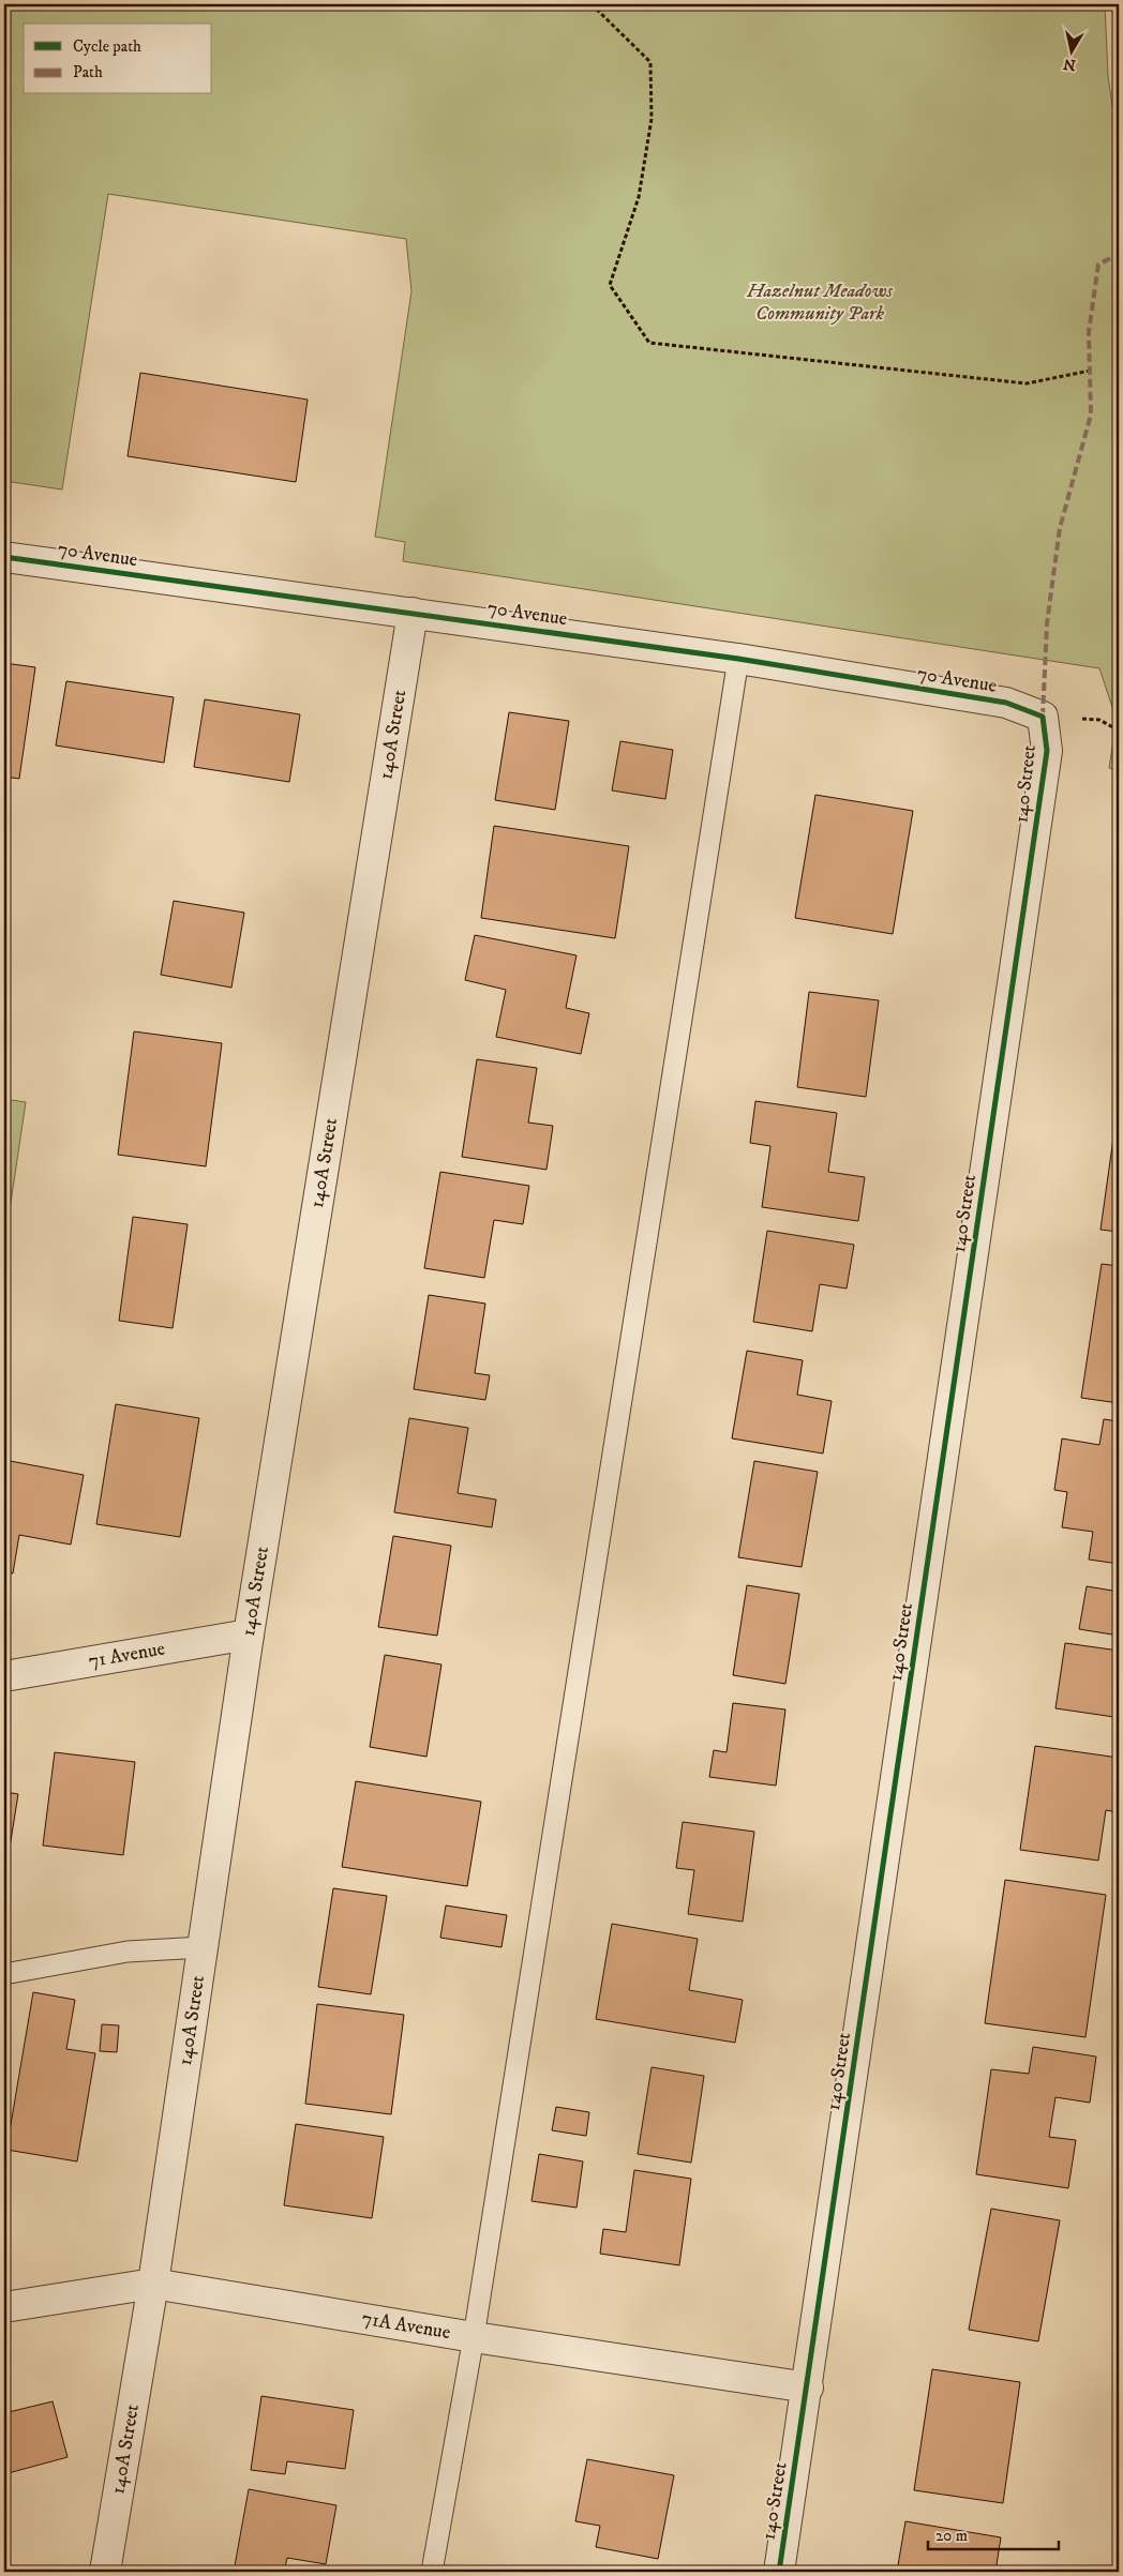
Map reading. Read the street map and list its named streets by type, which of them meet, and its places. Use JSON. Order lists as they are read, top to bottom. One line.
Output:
{"streets":{"street":["70 Avenue","140A Street","140 Street","71 Avenue","71A Avenue"]},"crossings":[["70 Avenue","140A Street"],["70 Avenue","140 Street"],["140A Street","71 Avenue"],["140A Street","71A Avenue"],["140 Street","71A Avenue"]],"parks":["Hazelnut Meadows Community Park"],"legend":["Cycle path","Path"],"scale_bar":"20 m","north":"bottom"}
